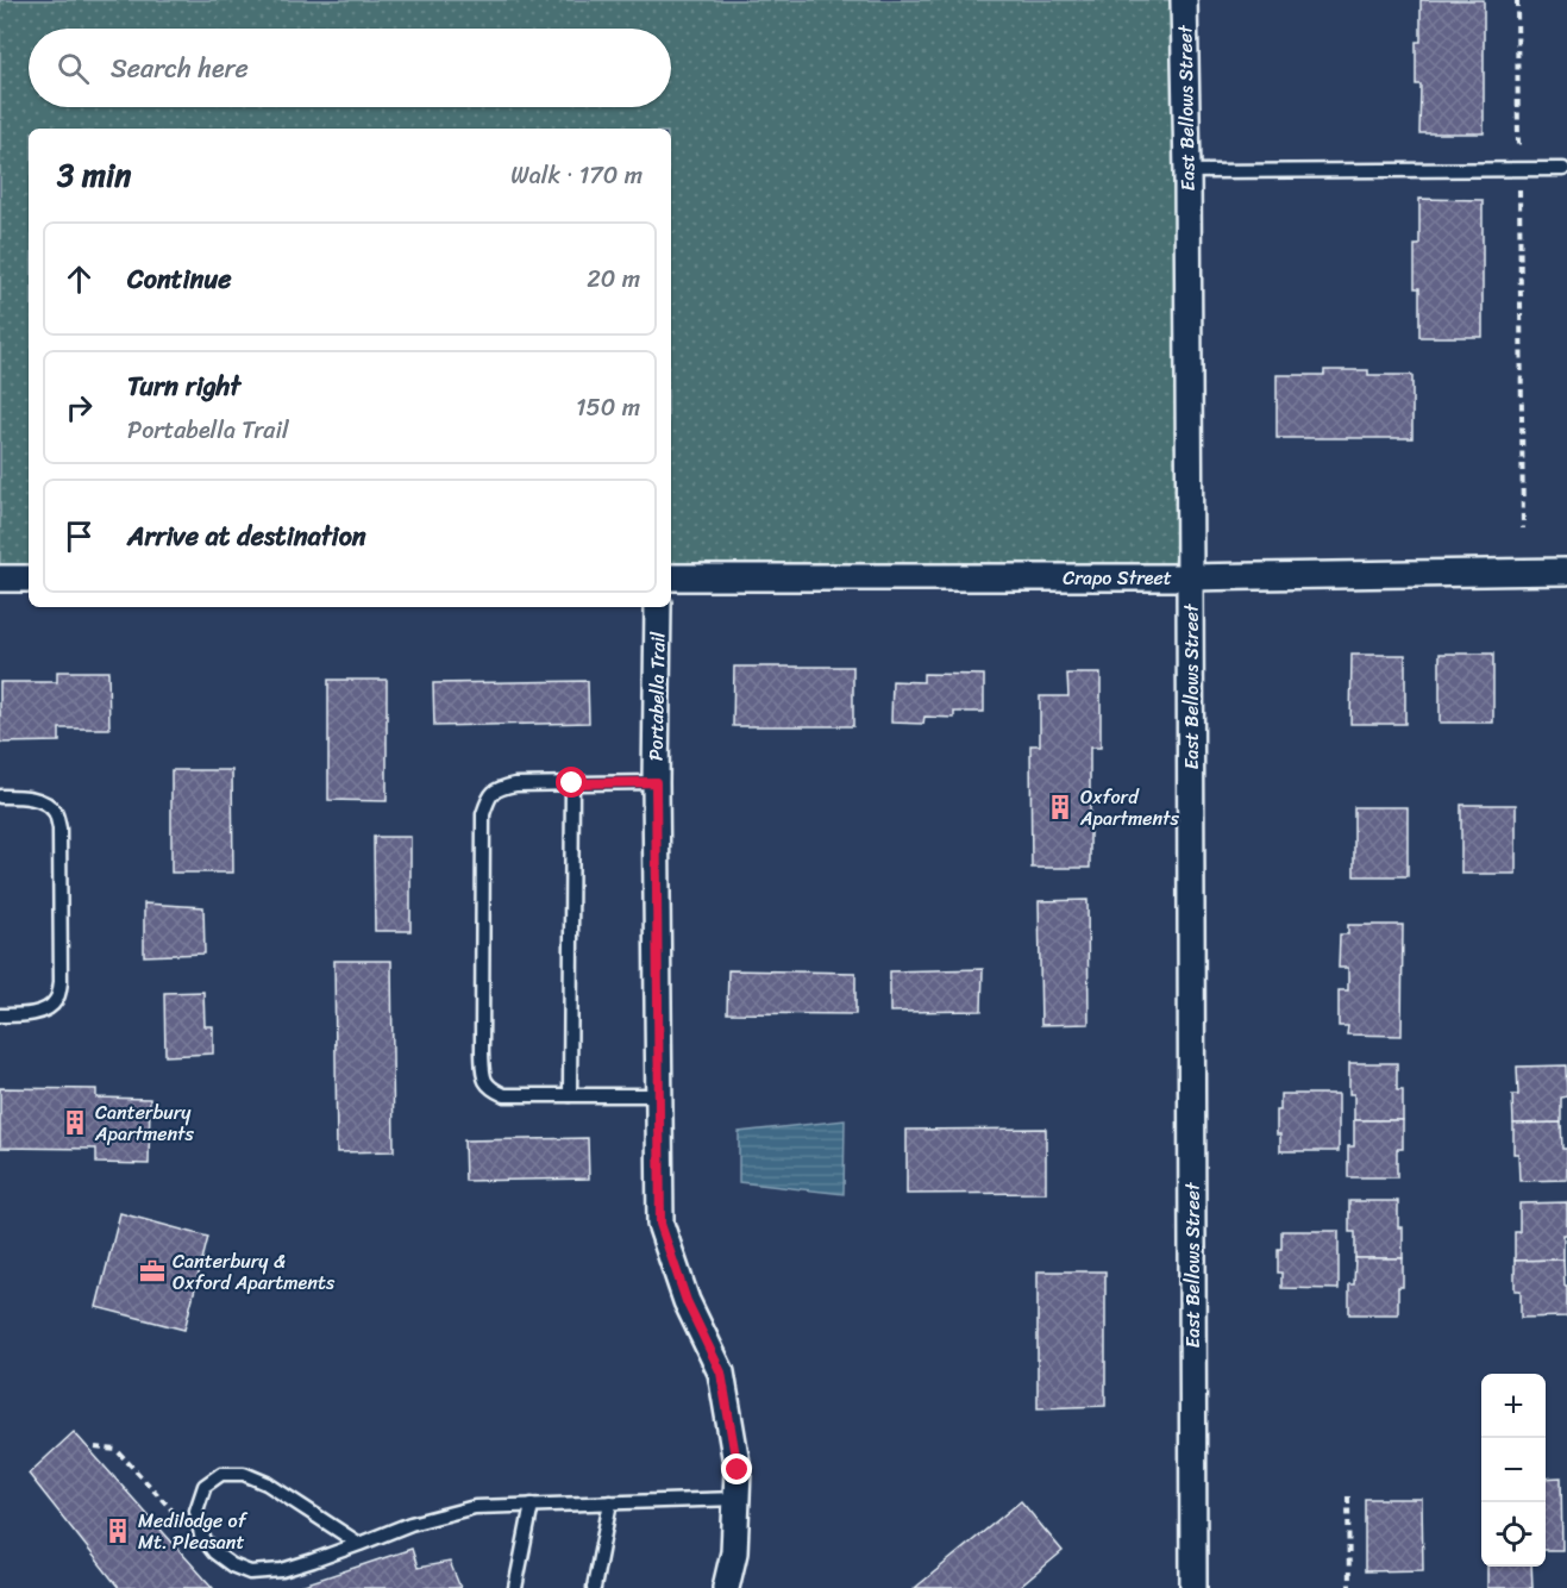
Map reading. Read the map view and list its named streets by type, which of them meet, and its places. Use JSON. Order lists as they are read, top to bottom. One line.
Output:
{"streets":{"street":["East Bellows Street","Crapo Street","Portabella Trail"]},"crossings":[["East Bellows Street","Crapo Street"]],"places":{"building":["Oxford Apartments","Canterbury Apartments","Medilodge of Mt. Pleasant"],"office":["Canterbury & Oxford Apartments"]},"page":{"search":"Search here","heading":["3 min","Walk · 170 m"],"list":[["Continue","20 m"],["Turn right","Portabella Trail","150 m"],"Arrive at destination"],"map_buttons":["+","−"]}}
